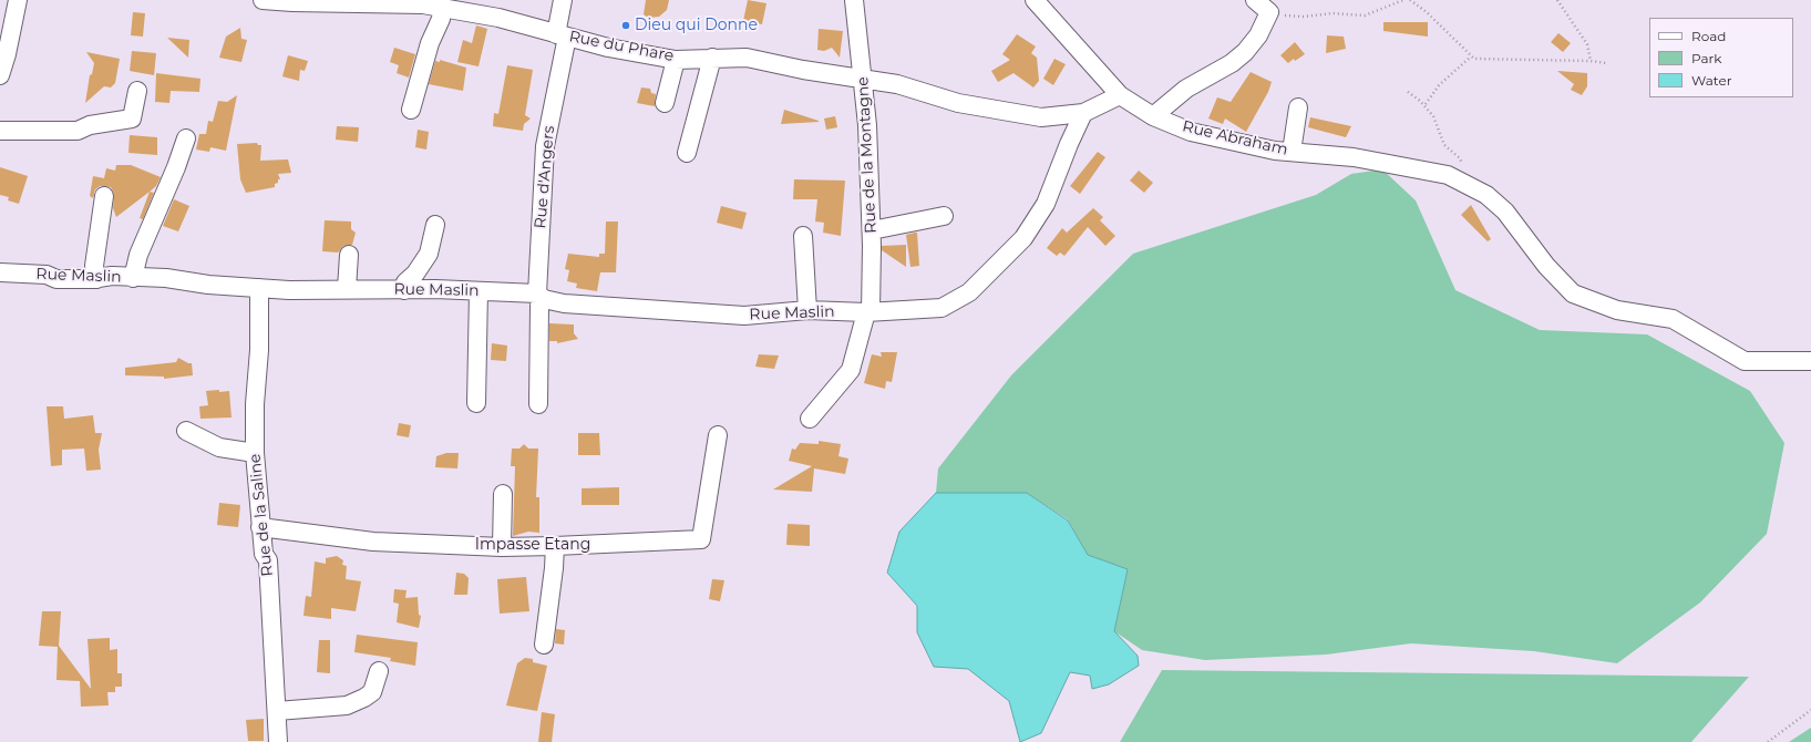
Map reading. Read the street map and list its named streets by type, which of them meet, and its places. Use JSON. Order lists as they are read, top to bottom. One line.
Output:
{"streets":{"street":["Rue du Phare","Rue Abraham","Rue de la Montagne","Rue d'Angers","Rue Maslin","Rue de la Saline","Impasse Etang"]},"crossings":[["Rue du Phare","Rue Abraham"],["Rue du Phare","Rue de la Montagne"],["Rue du Phare","Rue d'Angers"],["Rue du Phare","Rue Maslin"],["Rue de la Montagne","Rue Maslin"],["Rue d'Angers","Rue Maslin"],["Rue Maslin","Rue de la Saline"],["Rue de la Saline","Impasse Etang"]],"places":["Dieu qui Donne"],"legend":["Road","Park","Water"]}
